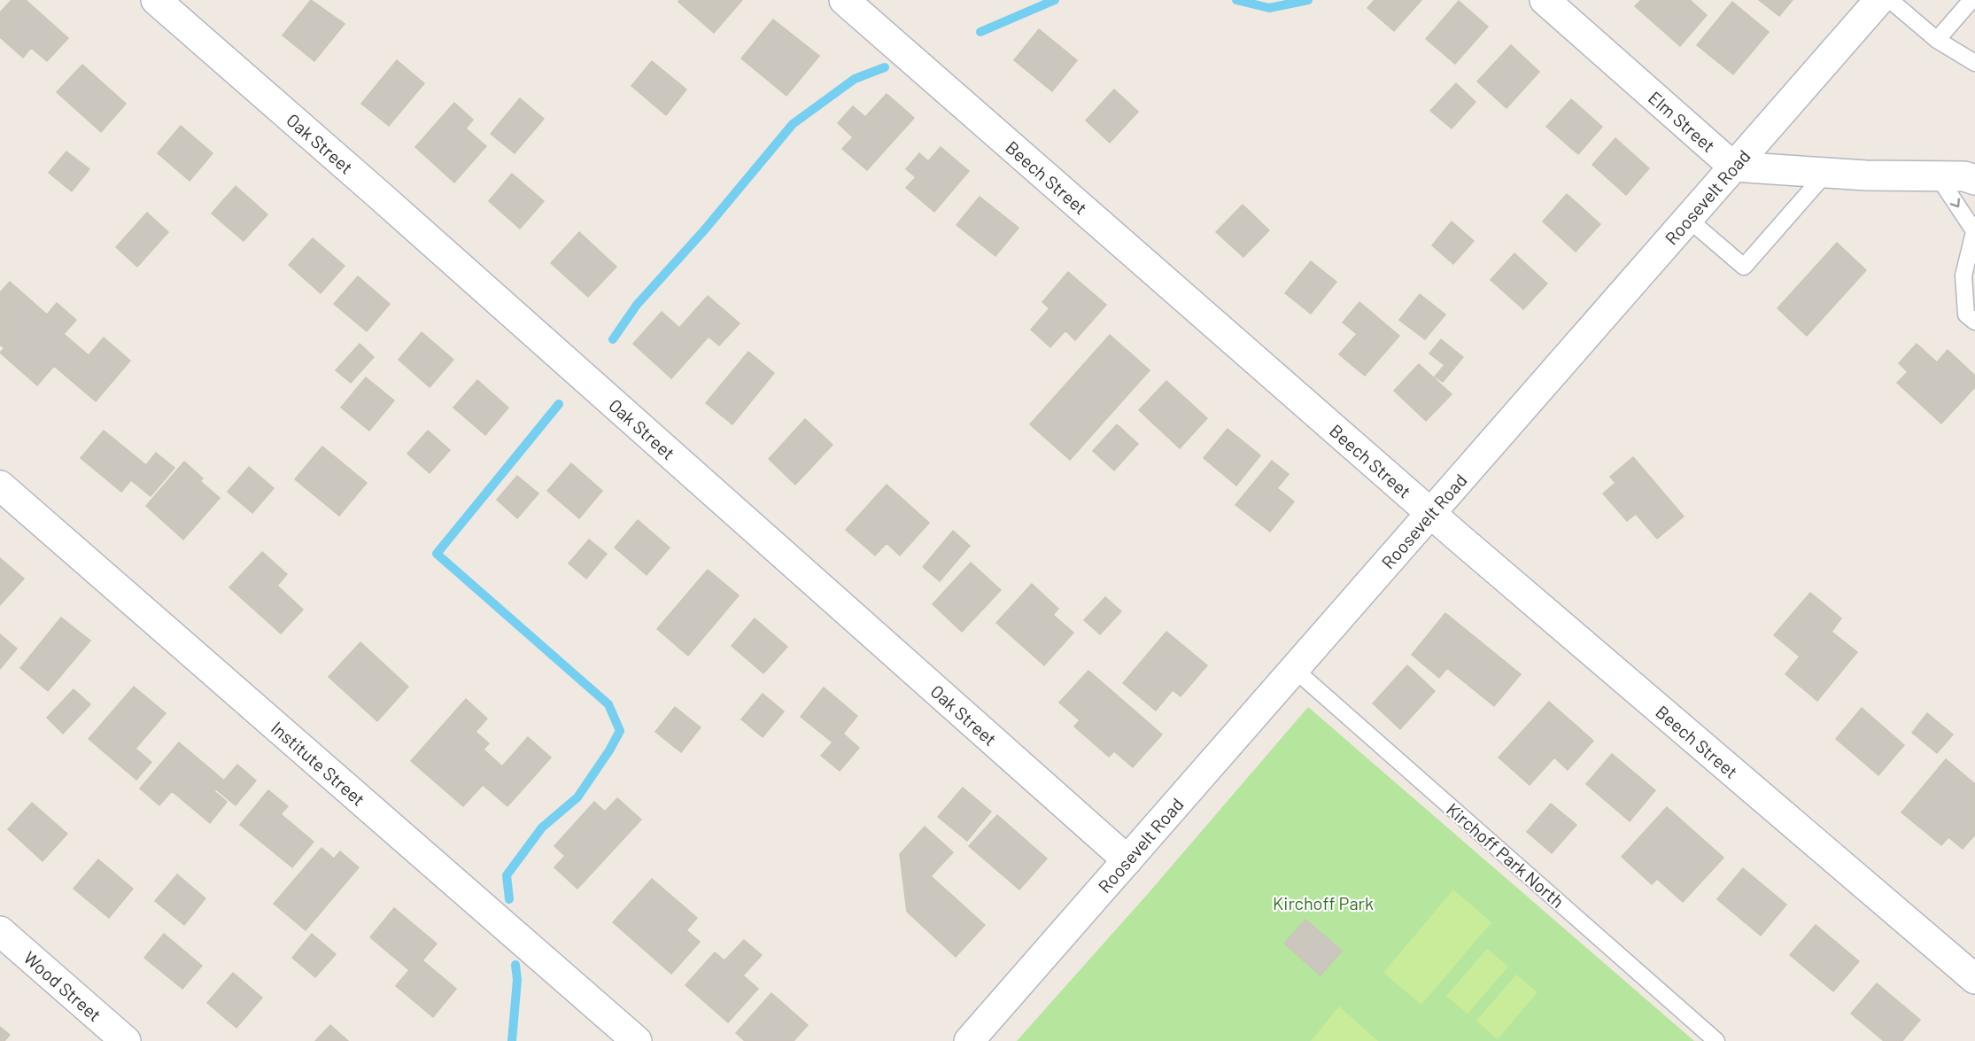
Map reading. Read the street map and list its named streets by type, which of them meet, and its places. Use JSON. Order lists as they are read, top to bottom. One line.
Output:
{"streets":{"street":["Elm Street","Oak Street","Beech Street","Roosevelt Road","Institute Street","Wood Street"],"lane":["Kirchoff Park North"]},"crossings":[["Elm Street","Roosevelt Road"],["Oak Street","Roosevelt Road"],["Beech Street","Roosevelt Road"],["Roosevelt Road","Kirchoff Park North"]],"parks":["Kirchoff Park"]}
